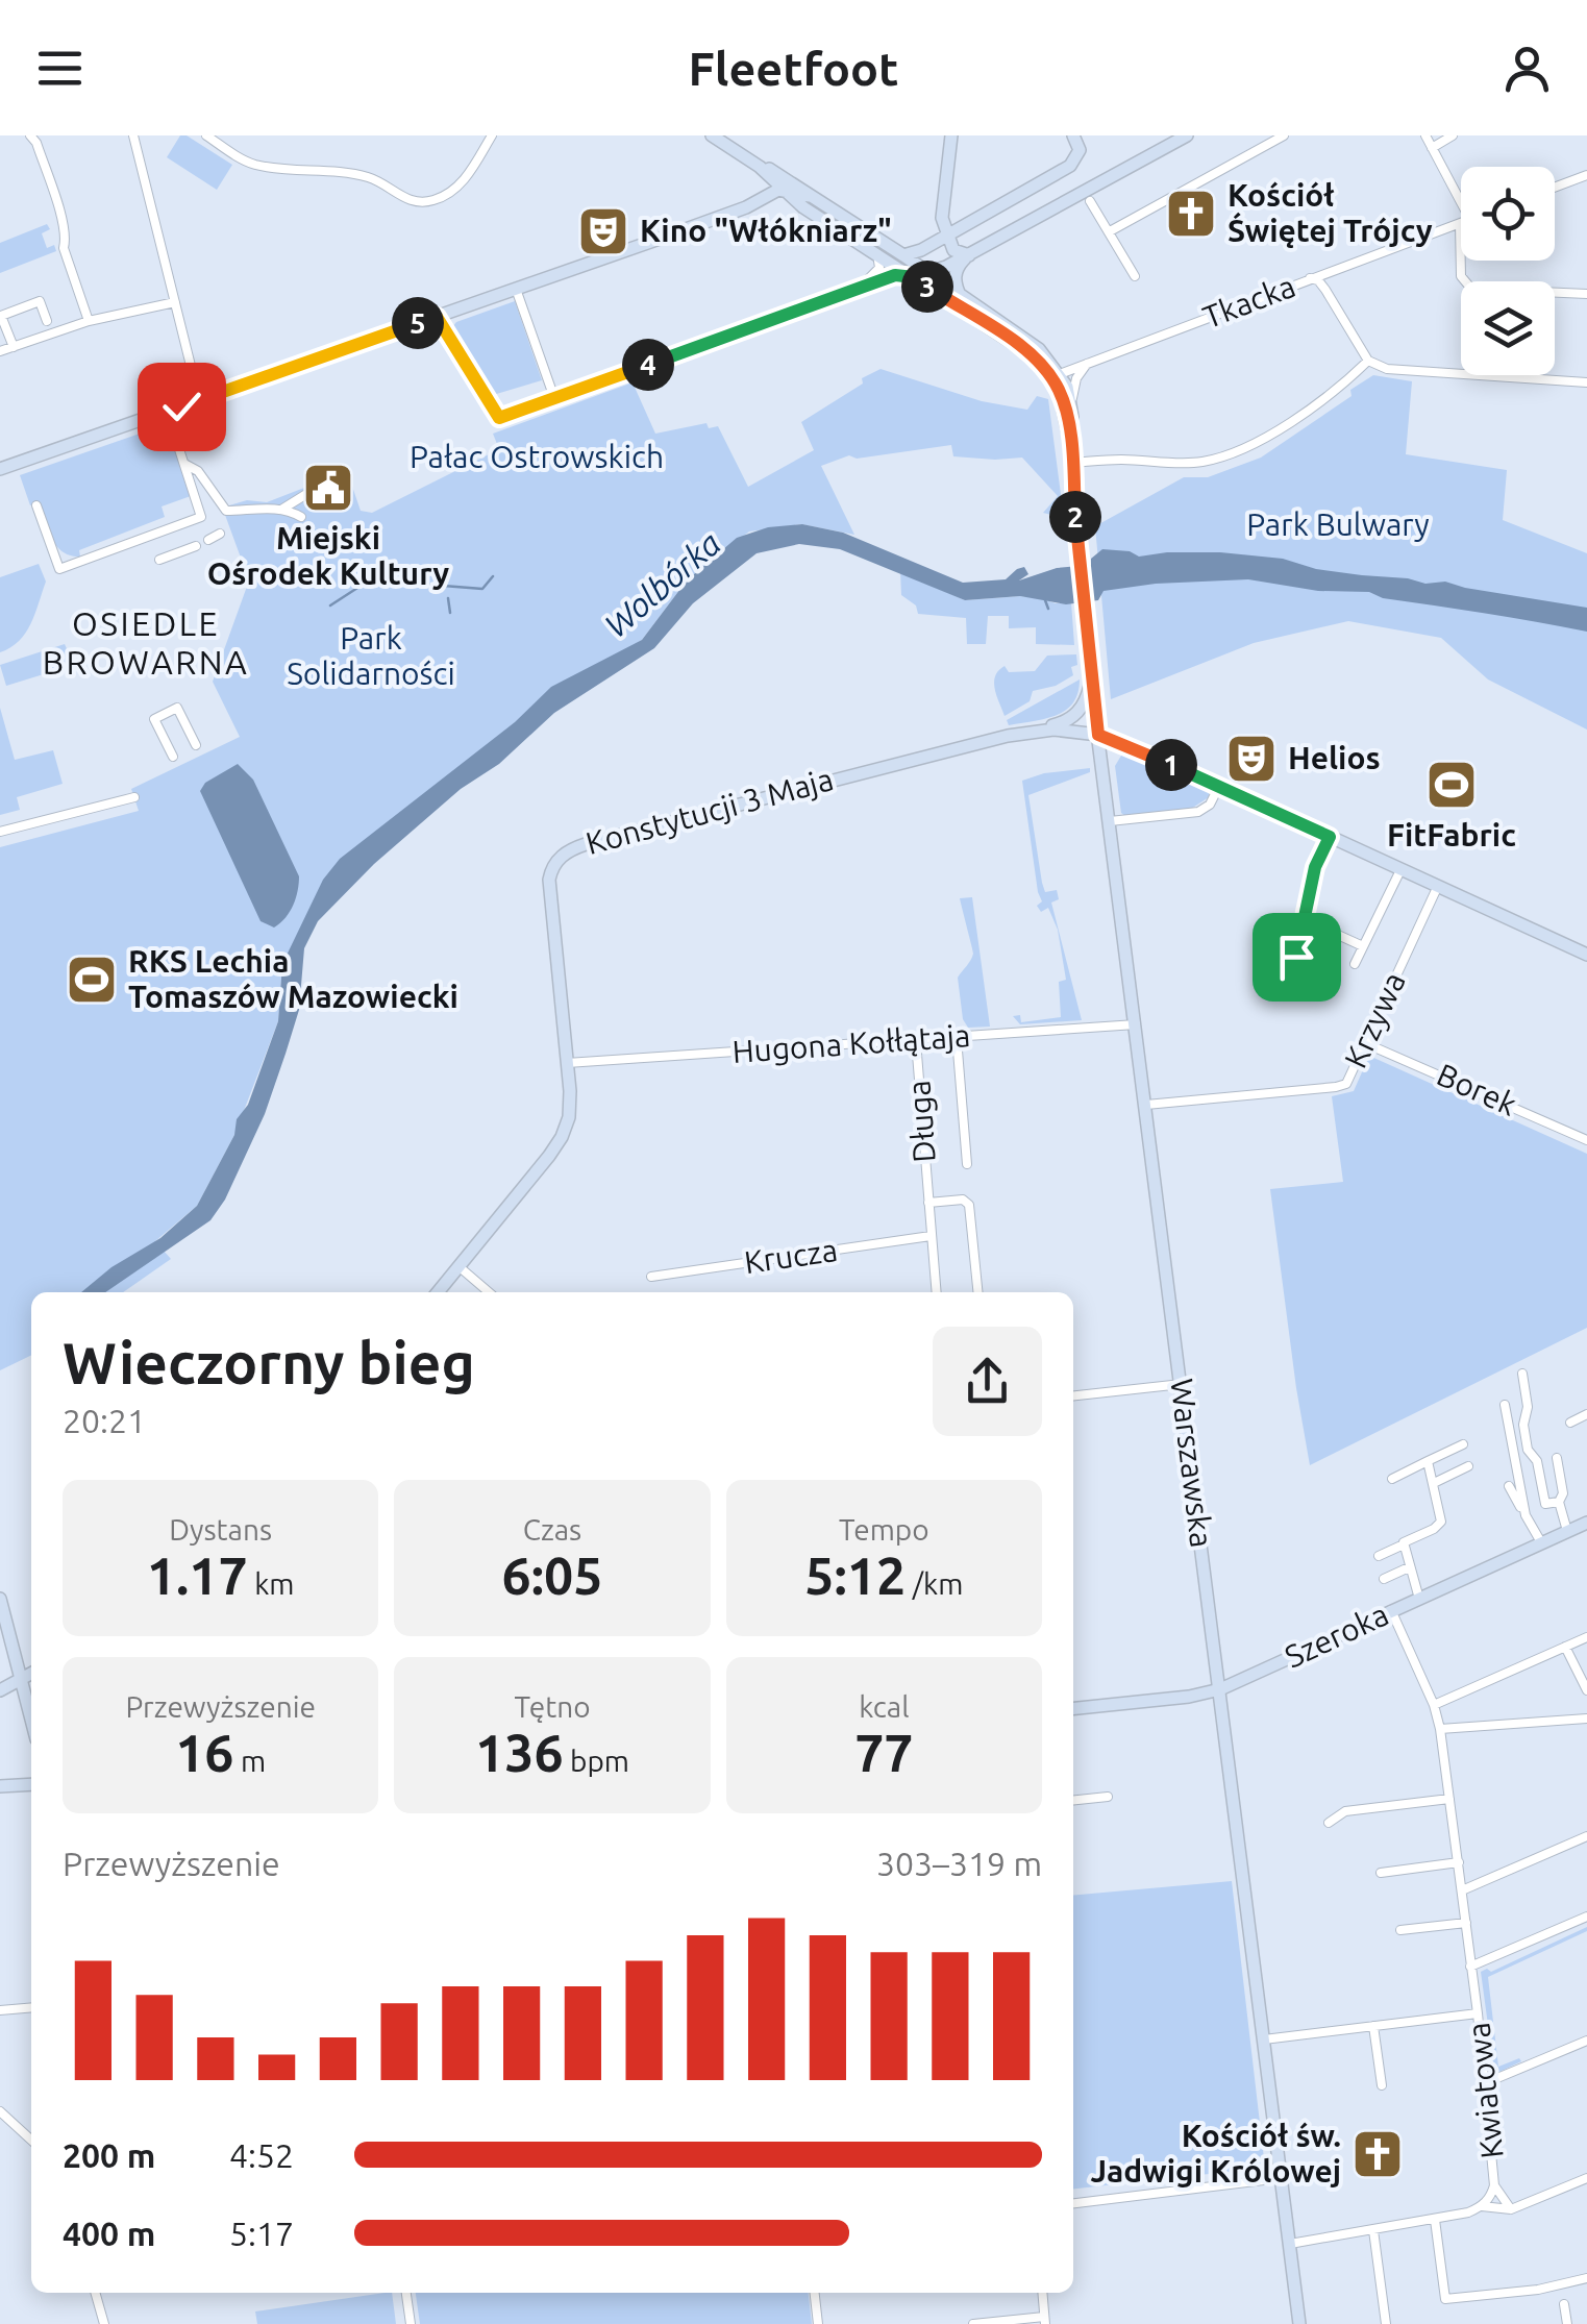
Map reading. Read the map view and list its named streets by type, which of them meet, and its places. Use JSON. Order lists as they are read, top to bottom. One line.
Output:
{"streets":{"street":["Tkacka","Konstytucji 3 Maja","Krzywa","Hugona Kołłątaja","Borek","Długa","Krucza","Warszawska","Szeroka","Kwiatowa"]},"crossings":[["Konstytucji 3 Maja","Krzywa"],["Konstytucji 3 Maja","Hugona Kołłątaja"],["Konstytucji 3 Maja","Warszawska"],["Krzywa","Borek"],["Krzywa","Warszawska"],["Hugona Kołłątaja","Długa"],["Hugona Kołłątaja","Warszawska"],["Długa","Krucza"],["Warszawska","Szeroka"],["Warszawska","Kwiatowa"],["Szeroka","Kwiatowa"]],"districts":["OSIEDLE BROWARNA"],"water":["Wolbórka"],"parks":["Pałac Ostrowskich","Park Bulwary","Park Solidarności"],"places":{"church":["Kościół Świętej Trójcy","Kościół św. Jadwigi Królowej"],"theatre":["Kino \"Włókniarz\"","Helios"],"public building":["Miejski Ośrodek Kultury"],"sports":["FitFabric","RKS Lechia Tomaszów Mazowiecki"]},"page":{"header":"Fleetfoot","pins":["3","5","4","2","1"],"heading":["Wieczorny bieg","20:21"],"stats":[["Dystans","1.17 km"],["Czas","6:05"],["Tempo","5:12 /km"],["Przewyższenie","16 m"],["Tętno","136 bpm"],["kcal","77"]],"chart":["Przewyższenie","303–319 m"],"list":[{"name":"200 m","note":"4:52"},{"name":"400 m","note":"5:17"}]}}
